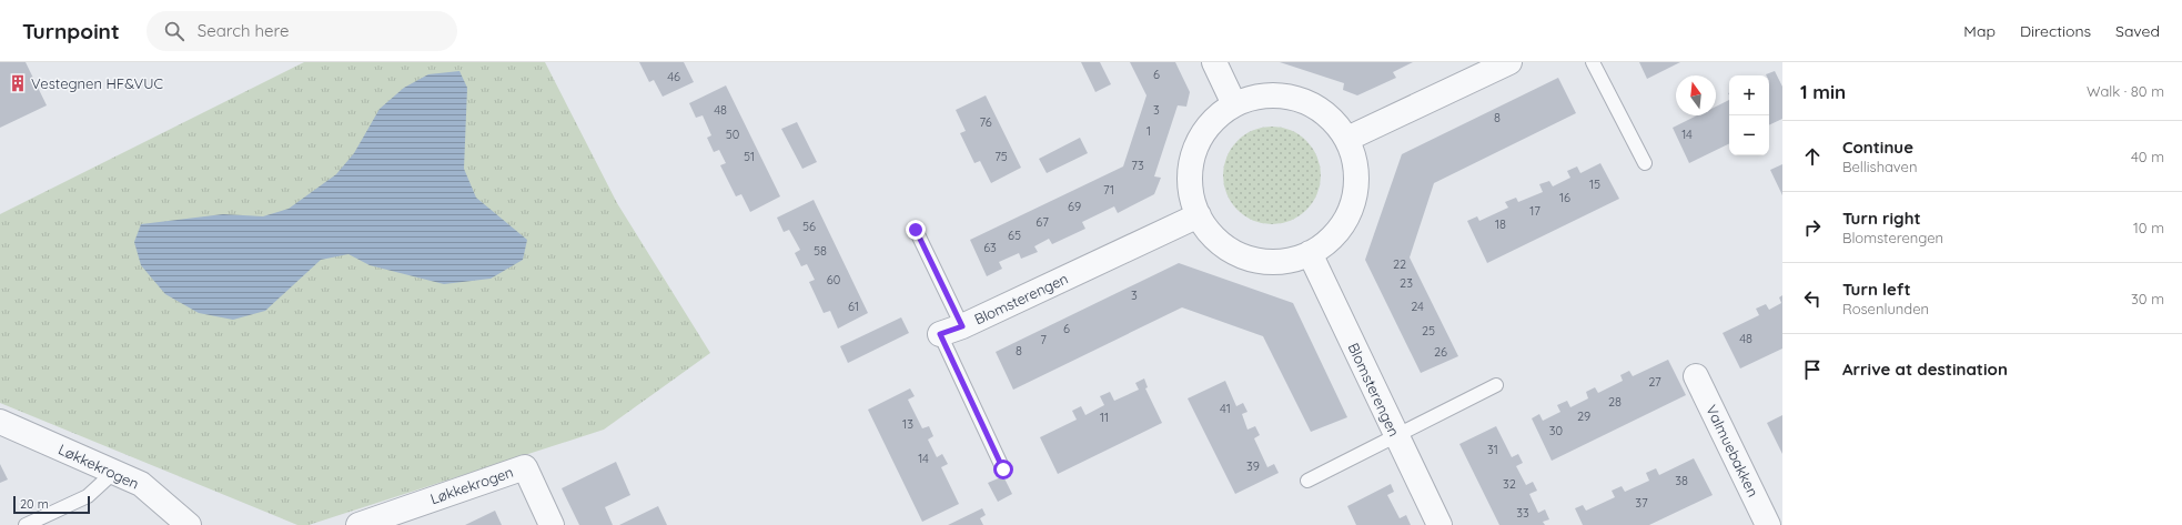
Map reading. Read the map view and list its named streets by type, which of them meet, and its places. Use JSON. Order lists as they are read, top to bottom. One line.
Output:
{"streets":{"street":["Blomsterengen","Valmuebakken","Løkkekrogen"]},"places":{"building":["Vestegnen HF&VUC"]},"house_numbers":["6","46","48","3","8","76","1","50","14","51","75","73","15","71","16","69","17","67","18","56","65","63","58","22","60","23","3","61","24","6","25","48","7","8","26","27","28","41","29","11","13","30","31","14","39","38","32","37","33"],"scale_bar":"20 m","north":"top","page":{"header":"Turnpoint","search":"Search here","nav":["Map","Directions","Saved"],"heading":["1 min","Walk · 80 m"],"map_buttons":["+","−"],"list":[["Continue","Bellishaven","40 m"],["Turn right","Blomsterengen","10 m"],["Turn left","Rosenlunden","30 m"],"Arrive at destination"],"scale":"20 m"}}
